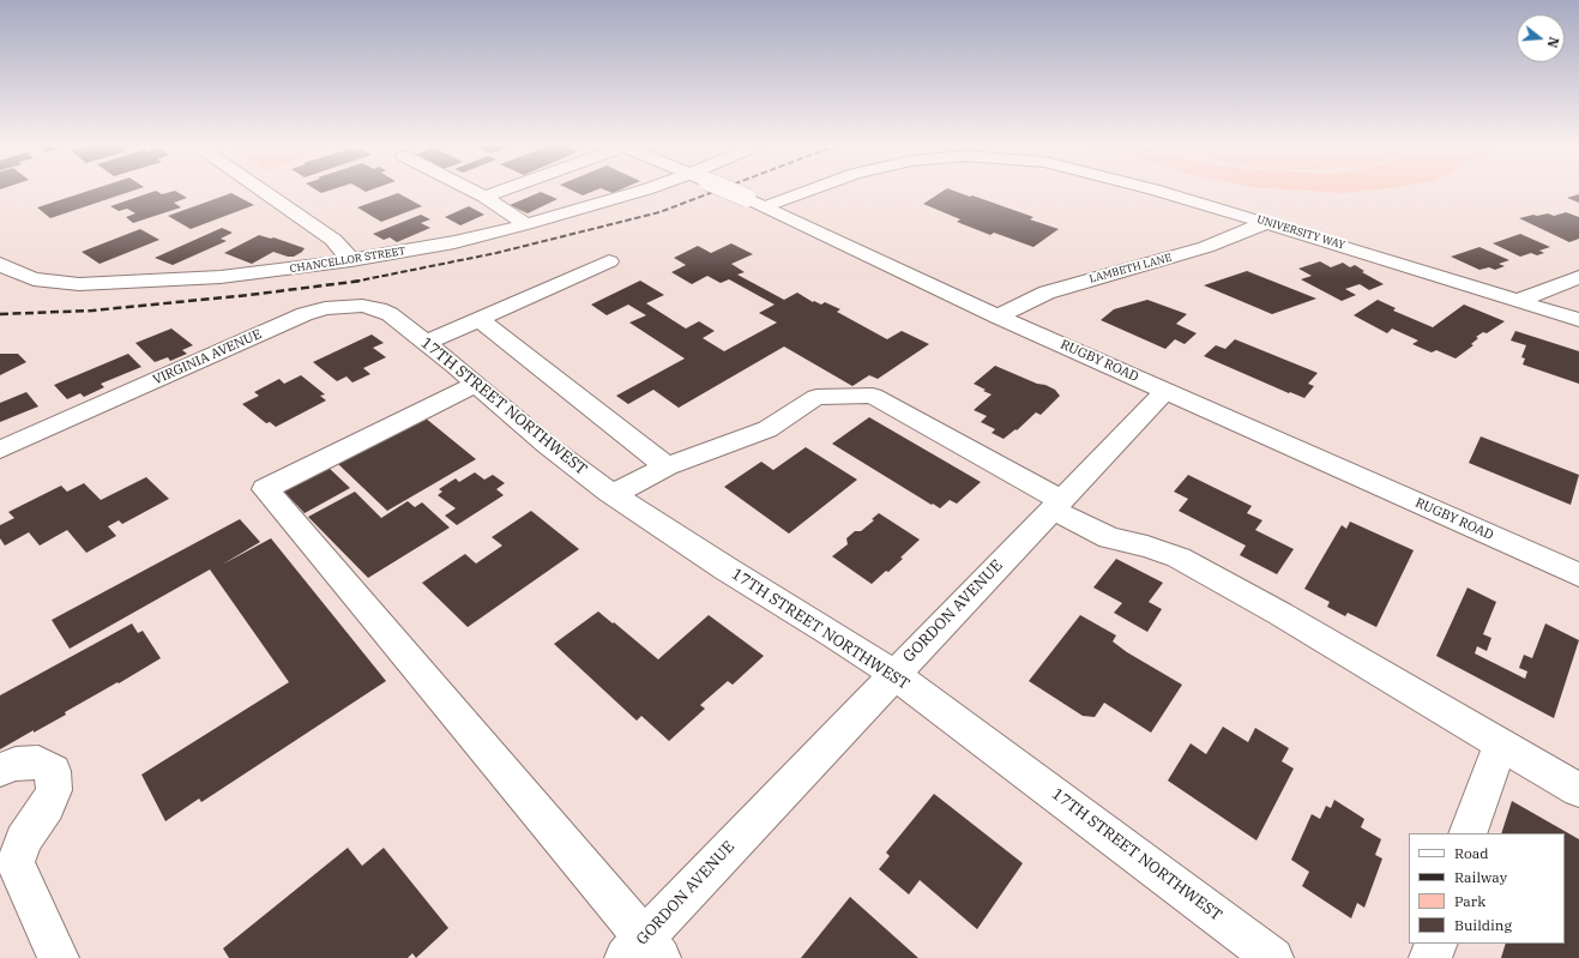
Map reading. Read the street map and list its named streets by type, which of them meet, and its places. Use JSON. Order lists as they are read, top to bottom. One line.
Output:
{"streets":{"street":["UNIVERSITY WAY","CHANCELLOR STREET","LAMBETH LANE","VIRGINIA AVENUE","RUGBY ROAD","17TH STREET NORTHWEST","GORDON AVENUE"]},"crossings":[["UNIVERSITY WAY","LAMBETH LANE"],["UNIVERSITY WAY","RUGBY ROAD"],["LAMBETH LANE","RUGBY ROAD"],["VIRGINIA AVENUE","17TH STREET NORTHWEST"],["RUGBY ROAD","GORDON AVENUE"],["17TH STREET NORTHWEST","GORDON AVENUE"]],"legend":["Road","Railway","Park","Building"],"north":"right"}
